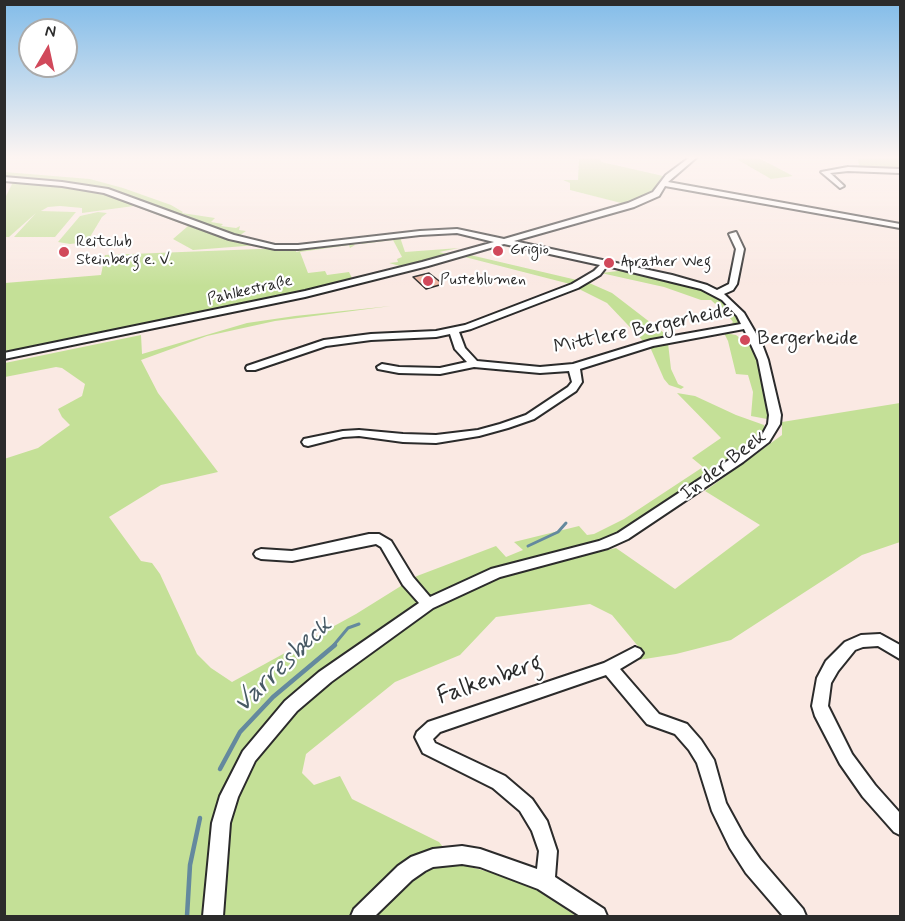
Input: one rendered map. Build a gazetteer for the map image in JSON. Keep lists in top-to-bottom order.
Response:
{
  "streets": {
    "street": [
      "Pahlkestraße",
      "Mittlere Bergerheide",
      "In der Beek",
      "Falkenberg"
    ]
  },
  "crossings": [
    ["Pahlkestraße", "In der Beek"],
    ["Mittlere Bergerheide", "In der Beek"]
  ],
  "water": ["Varresbeck"],
  "places": [
    "Grigio",
    "Reitclub Steinberg e. V.",
    "Aprather Weg",
    "Pusteblumen",
    "Bergerheide"
  ],
  "north": "top"
}
